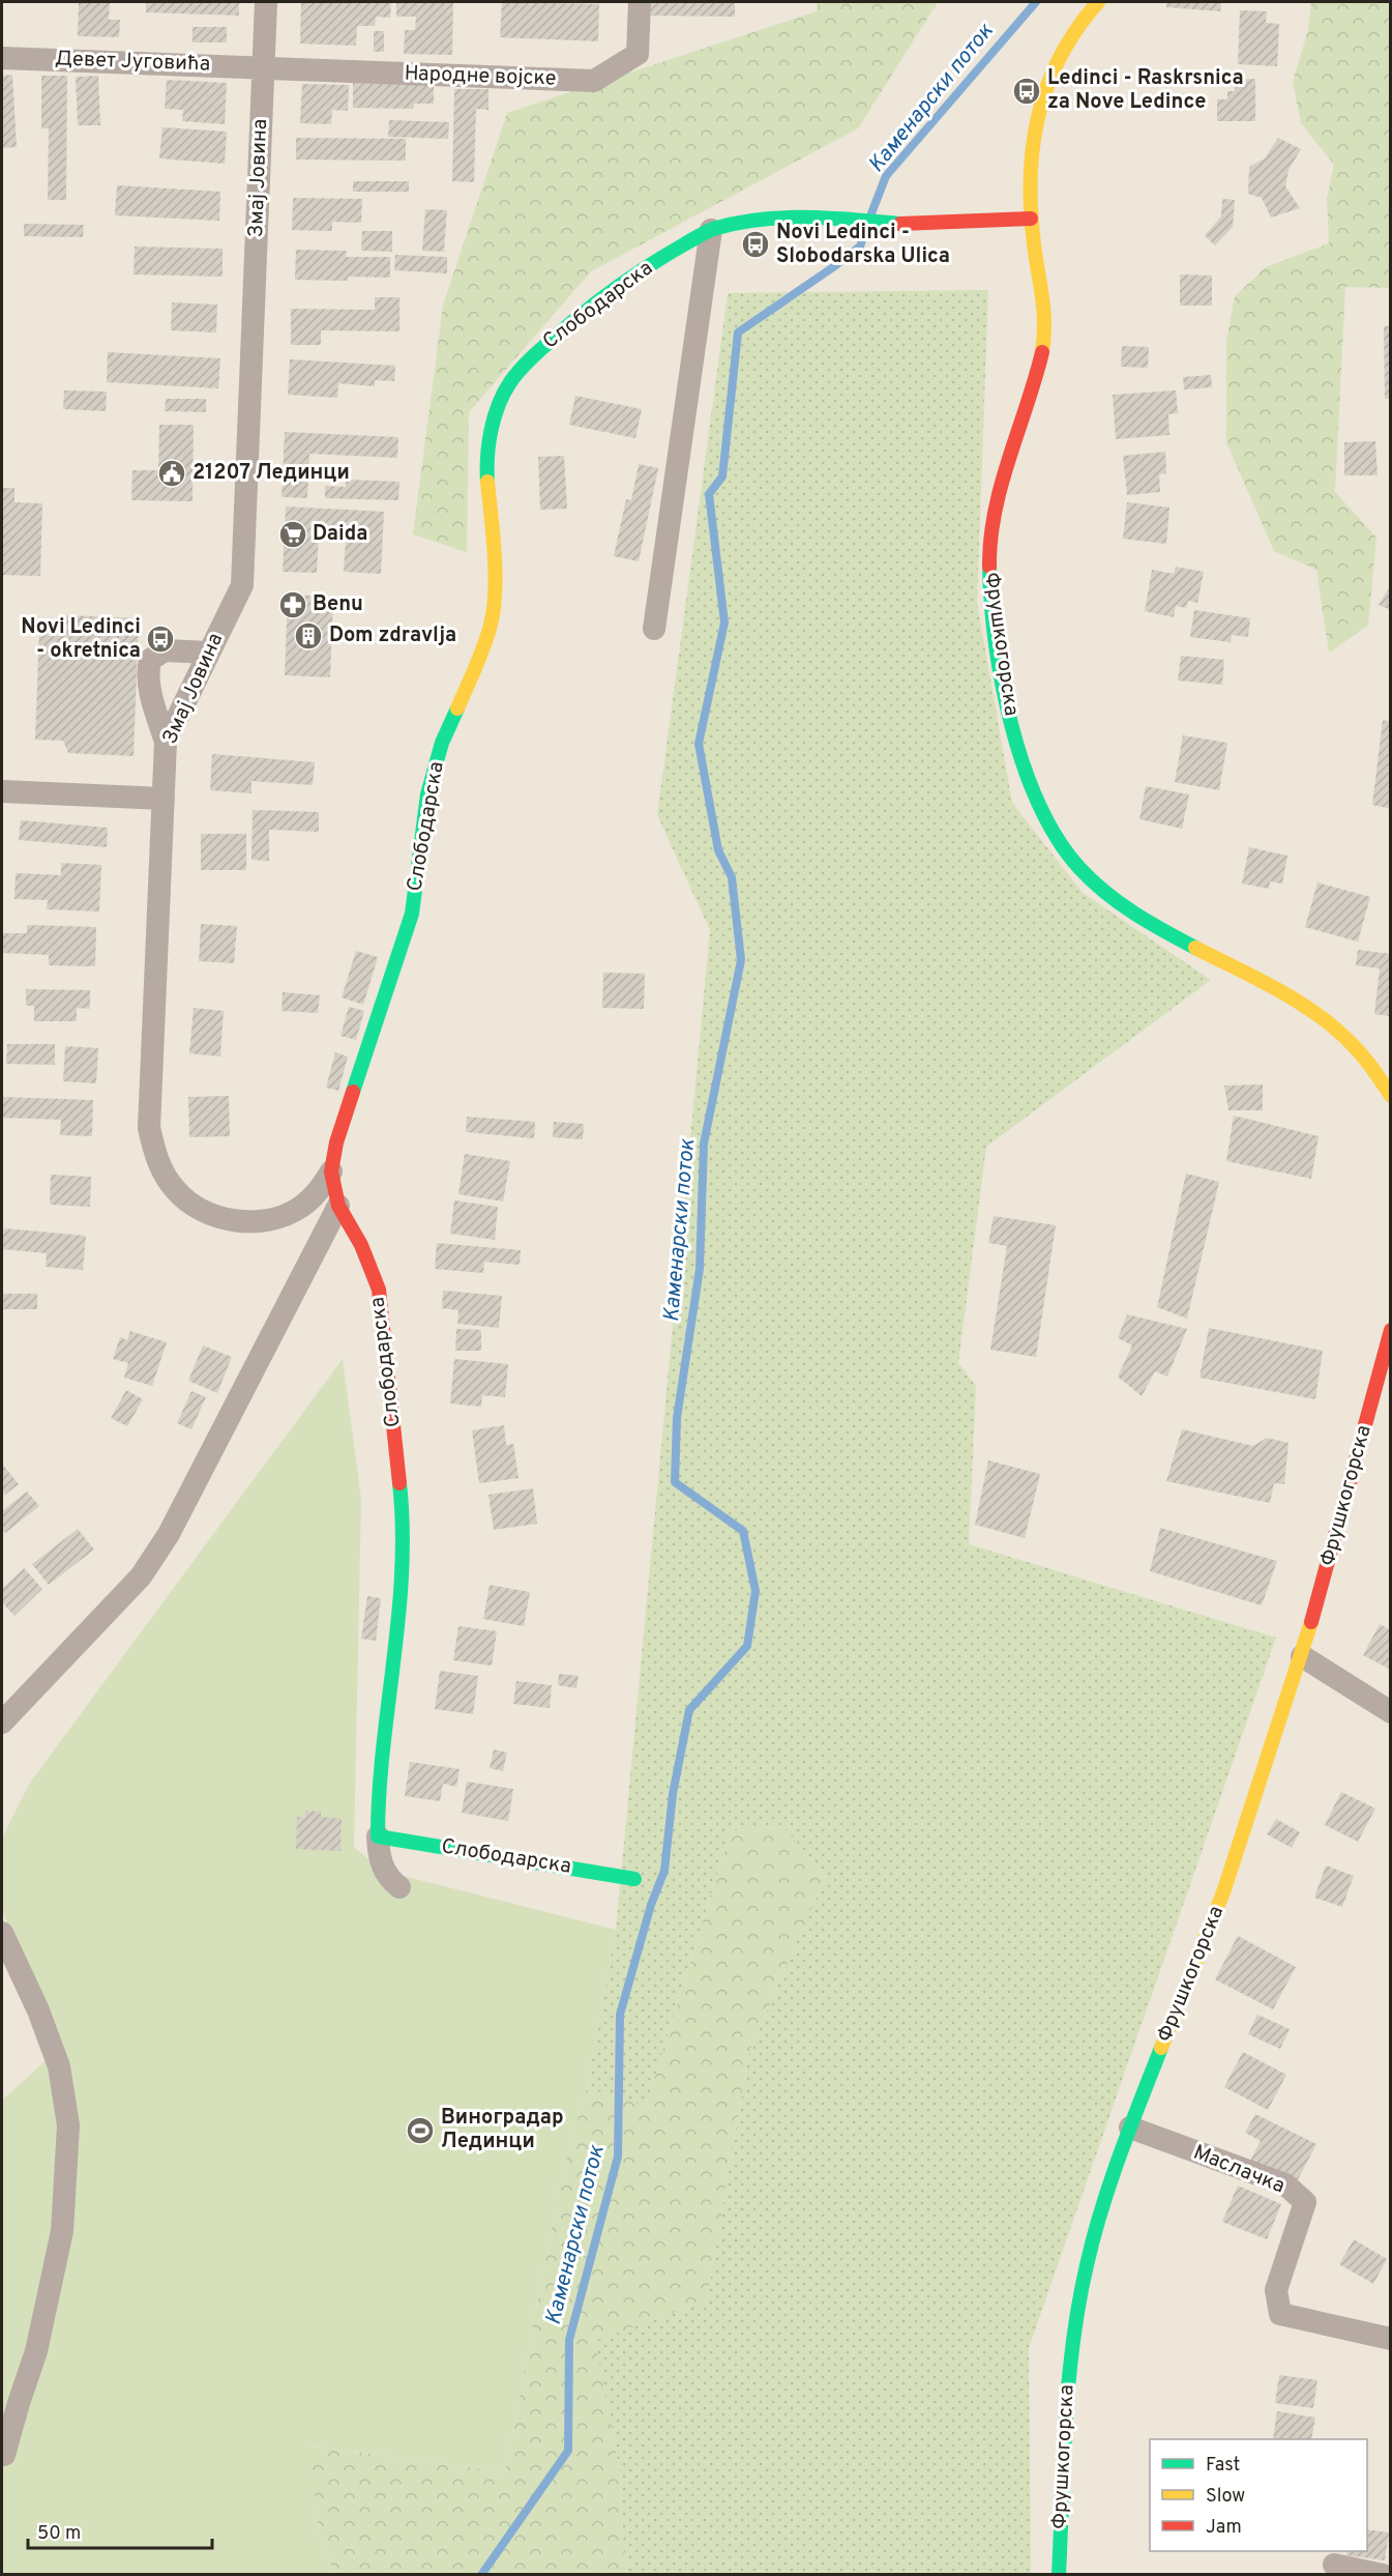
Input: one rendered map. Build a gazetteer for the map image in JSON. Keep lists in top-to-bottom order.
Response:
{
  "streets": {
    "street": [
      "Девет Југовића",
      "Народне војске",
      "Змај Јовина",
      "Слободарска",
      "Фрушкогорска",
      "Маслачка"
    ]
  },
  "crossings": [
    ["Девет Југовића", "Народне војске"],
    ["Девет Југовића", "Змај Јовина"],
    ["Народне војске", "Змај Јовина"],
    ["Змај Јовина", "Слободарска"],
    ["Слободарска", "Фрушкогорска"],
    ["Фрушкогорска", "Маслачка"]
  ],
  "water": ["Каменарски поток"],
  "places": {
    "bus stop": ["Ledinci - Raskrsnica za Nove Ledince", "Novi Ledinci - Slobodarska Ulica", "Novi Ledinci - okretnica"],
    "public building": ["21207 Лединци"],
    "supermarket": ["Daida"],
    "pharmacy": ["Benu"],
    "building": ["Dom zdravlja"],
    "sports": ["Виноградар Лединци"]
  },
  "legend": ["Fast", "Slow", "Jam"],
  "scale_bar": "50 m"
}
